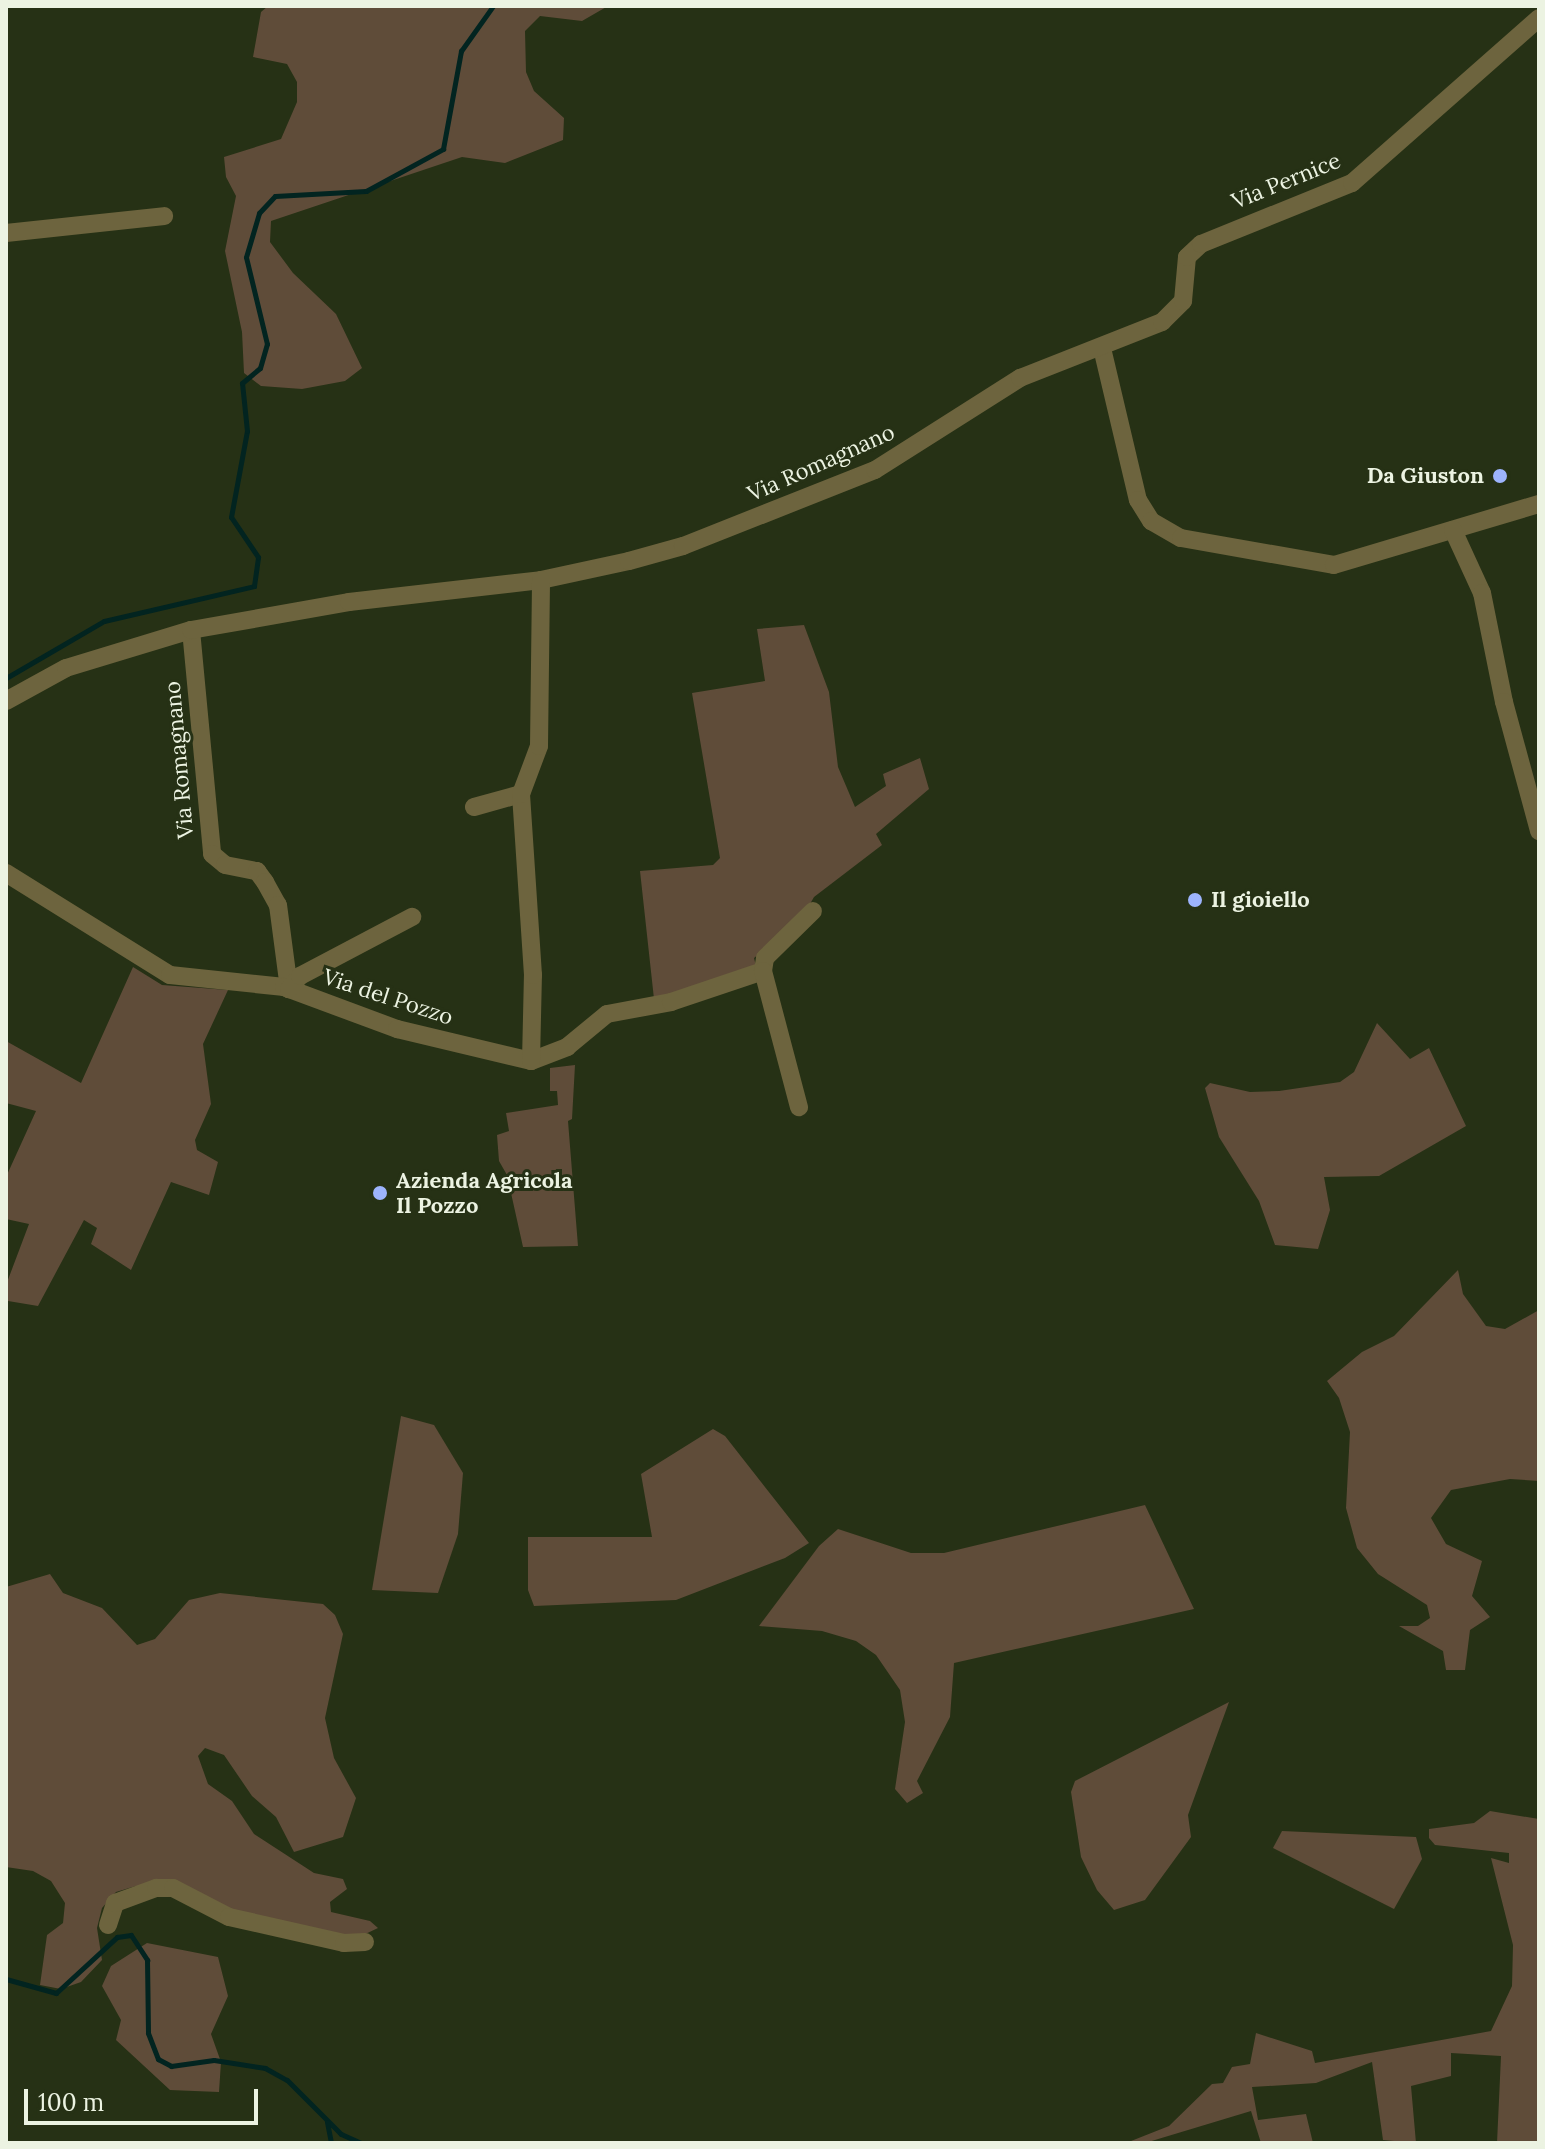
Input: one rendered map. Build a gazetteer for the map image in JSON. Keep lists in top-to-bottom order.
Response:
{
  "streets": {
    "street": ["Via Pernice", "Via Romagnano", "Via del Pozzo"]
  },
  "crossings": [
    ["Via Pernice", "Via Romagnano"],
    ["Via Romagnano", "Via del Pozzo"]
  ],
  "places": ["Da Giuston", "Il gioiello", "Azienda Agricola Il Pozzo"],
  "scale_bar": "100 m"
}
